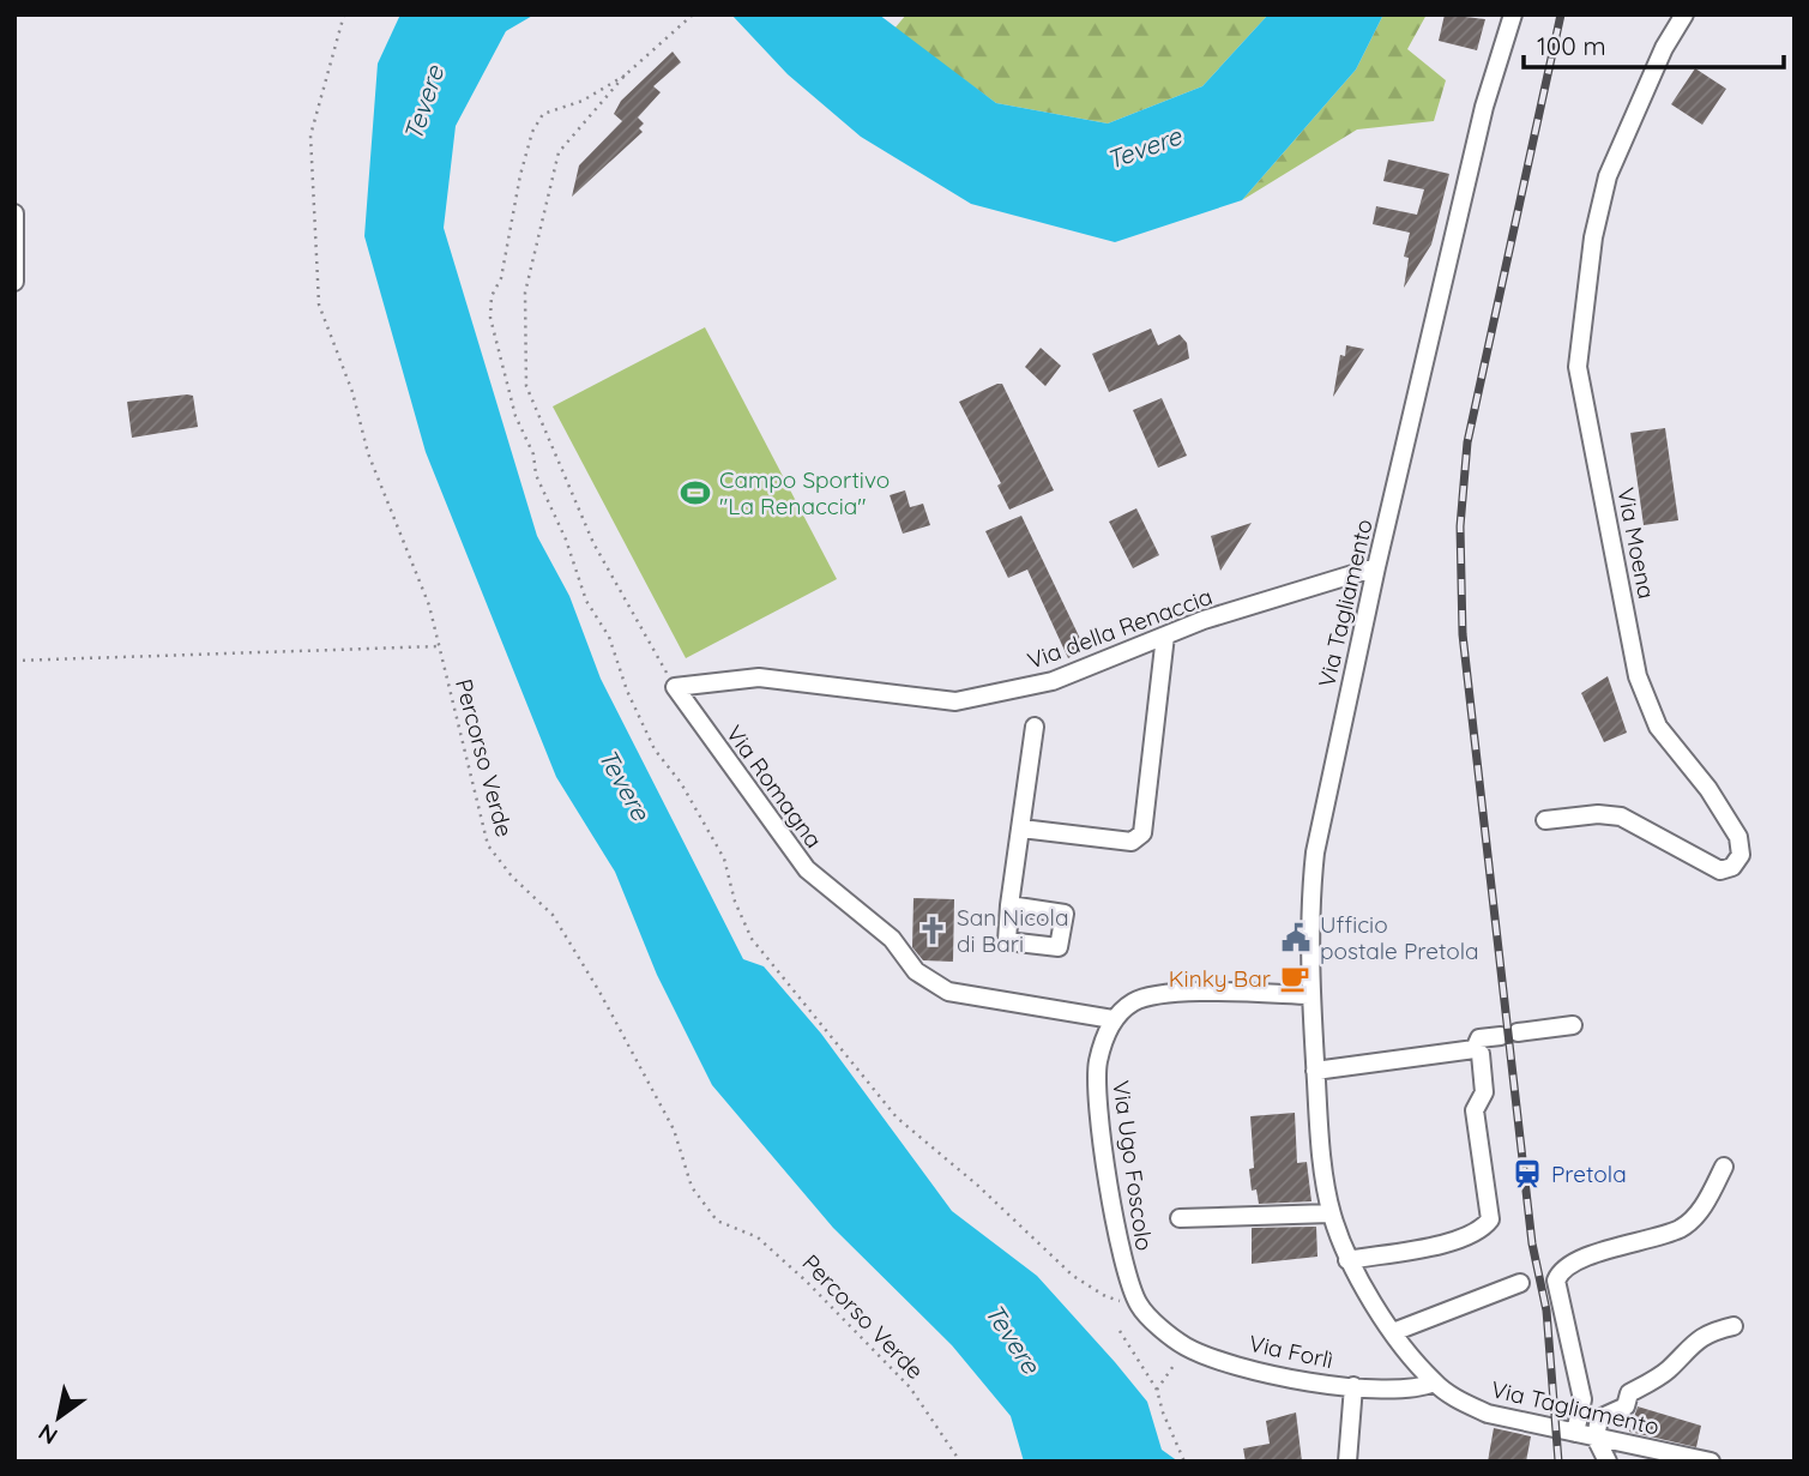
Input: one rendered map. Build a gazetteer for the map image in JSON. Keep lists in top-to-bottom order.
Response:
{
  "streets": {
    "street": [
      "Via Moena",
      "Via Tagliamento",
      "Via della Renaccia",
      "Via Romagna",
      "Via Ugo Foscolo",
      "Via Forlì"
    ],
    "path": ["Percorso Verde"]
  },
  "crossings": [
    ["Via Tagliamento", "Via della Renaccia"],
    ["Via Tagliamento", "Via Forlì"],
    ["Via della Renaccia", "Via Romagna"],
    ["Via Romagna", "Via Ugo Foscolo"],
    ["Via Ugo Foscolo", "Via Forlì"]
  ],
  "water": ["Tevere"],
  "places": {
    "sports": ["Campo Sportivo \"La Renaccia\""],
    "church": ["San Nicola di Bari"],
    "public building": ["Ufficio postale Pretola"],
    "cafe": ["Kinky Bar"],
    "station": ["Pretola"]
  },
  "scale_bar": "100 m",
  "north": "bottom left"
}
